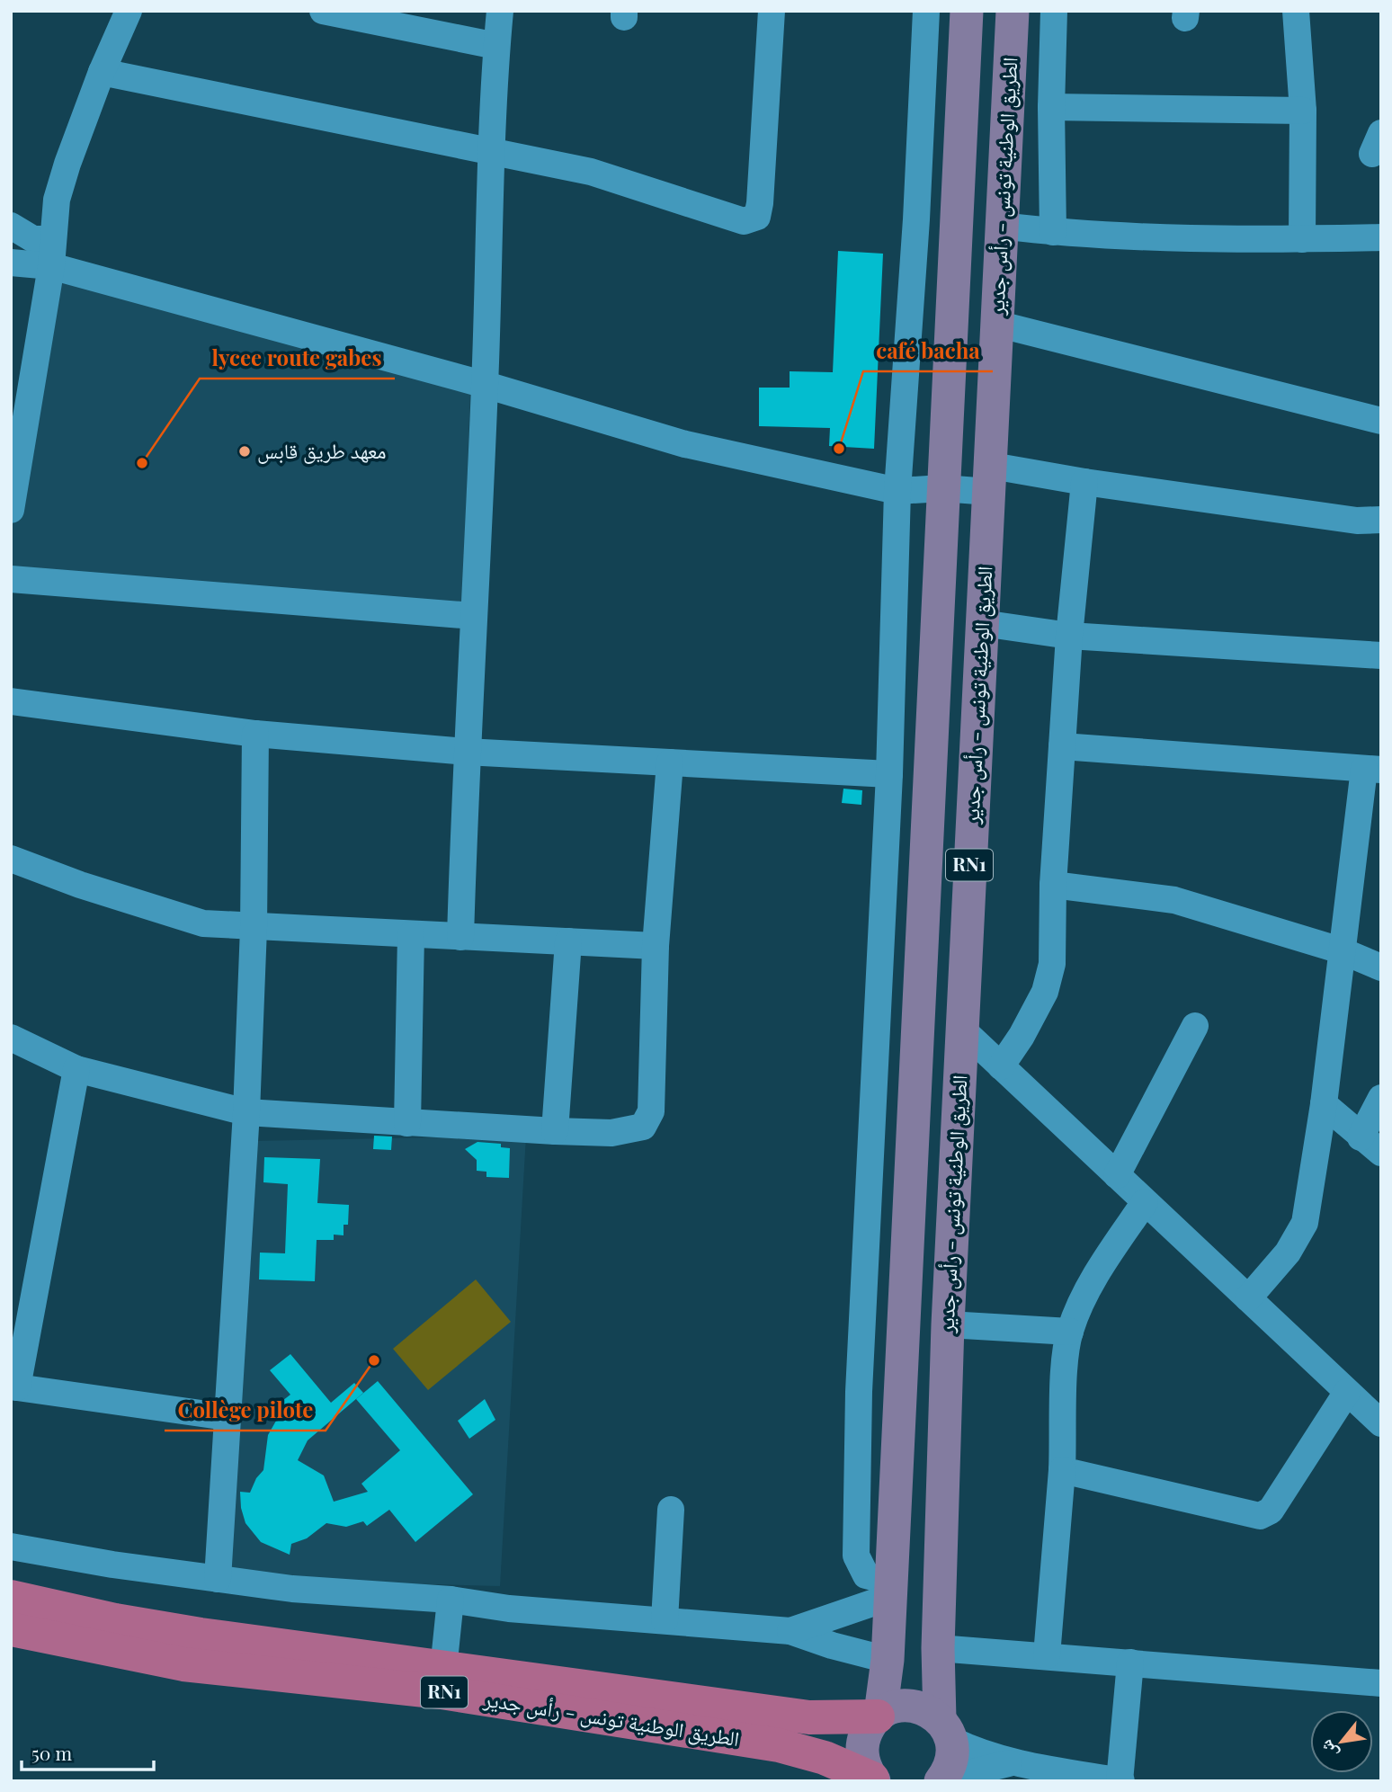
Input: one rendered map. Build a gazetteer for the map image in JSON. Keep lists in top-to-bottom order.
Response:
{
  "streets": {
    "highway": ["الطريق الوطنية تونس - رأس جدير", "RN1"]
  },
  "crossings": [
    ["الطريق الوطنية تونس - رأس جدير", "RN1"]
  ],
  "places": [
    "café bacha",
    "معهد طريق قابس",
    "lycee route gabes",
    "Collège pilote"
  ],
  "scale_bar": "50 m",
  "north": "bottom left"
}
